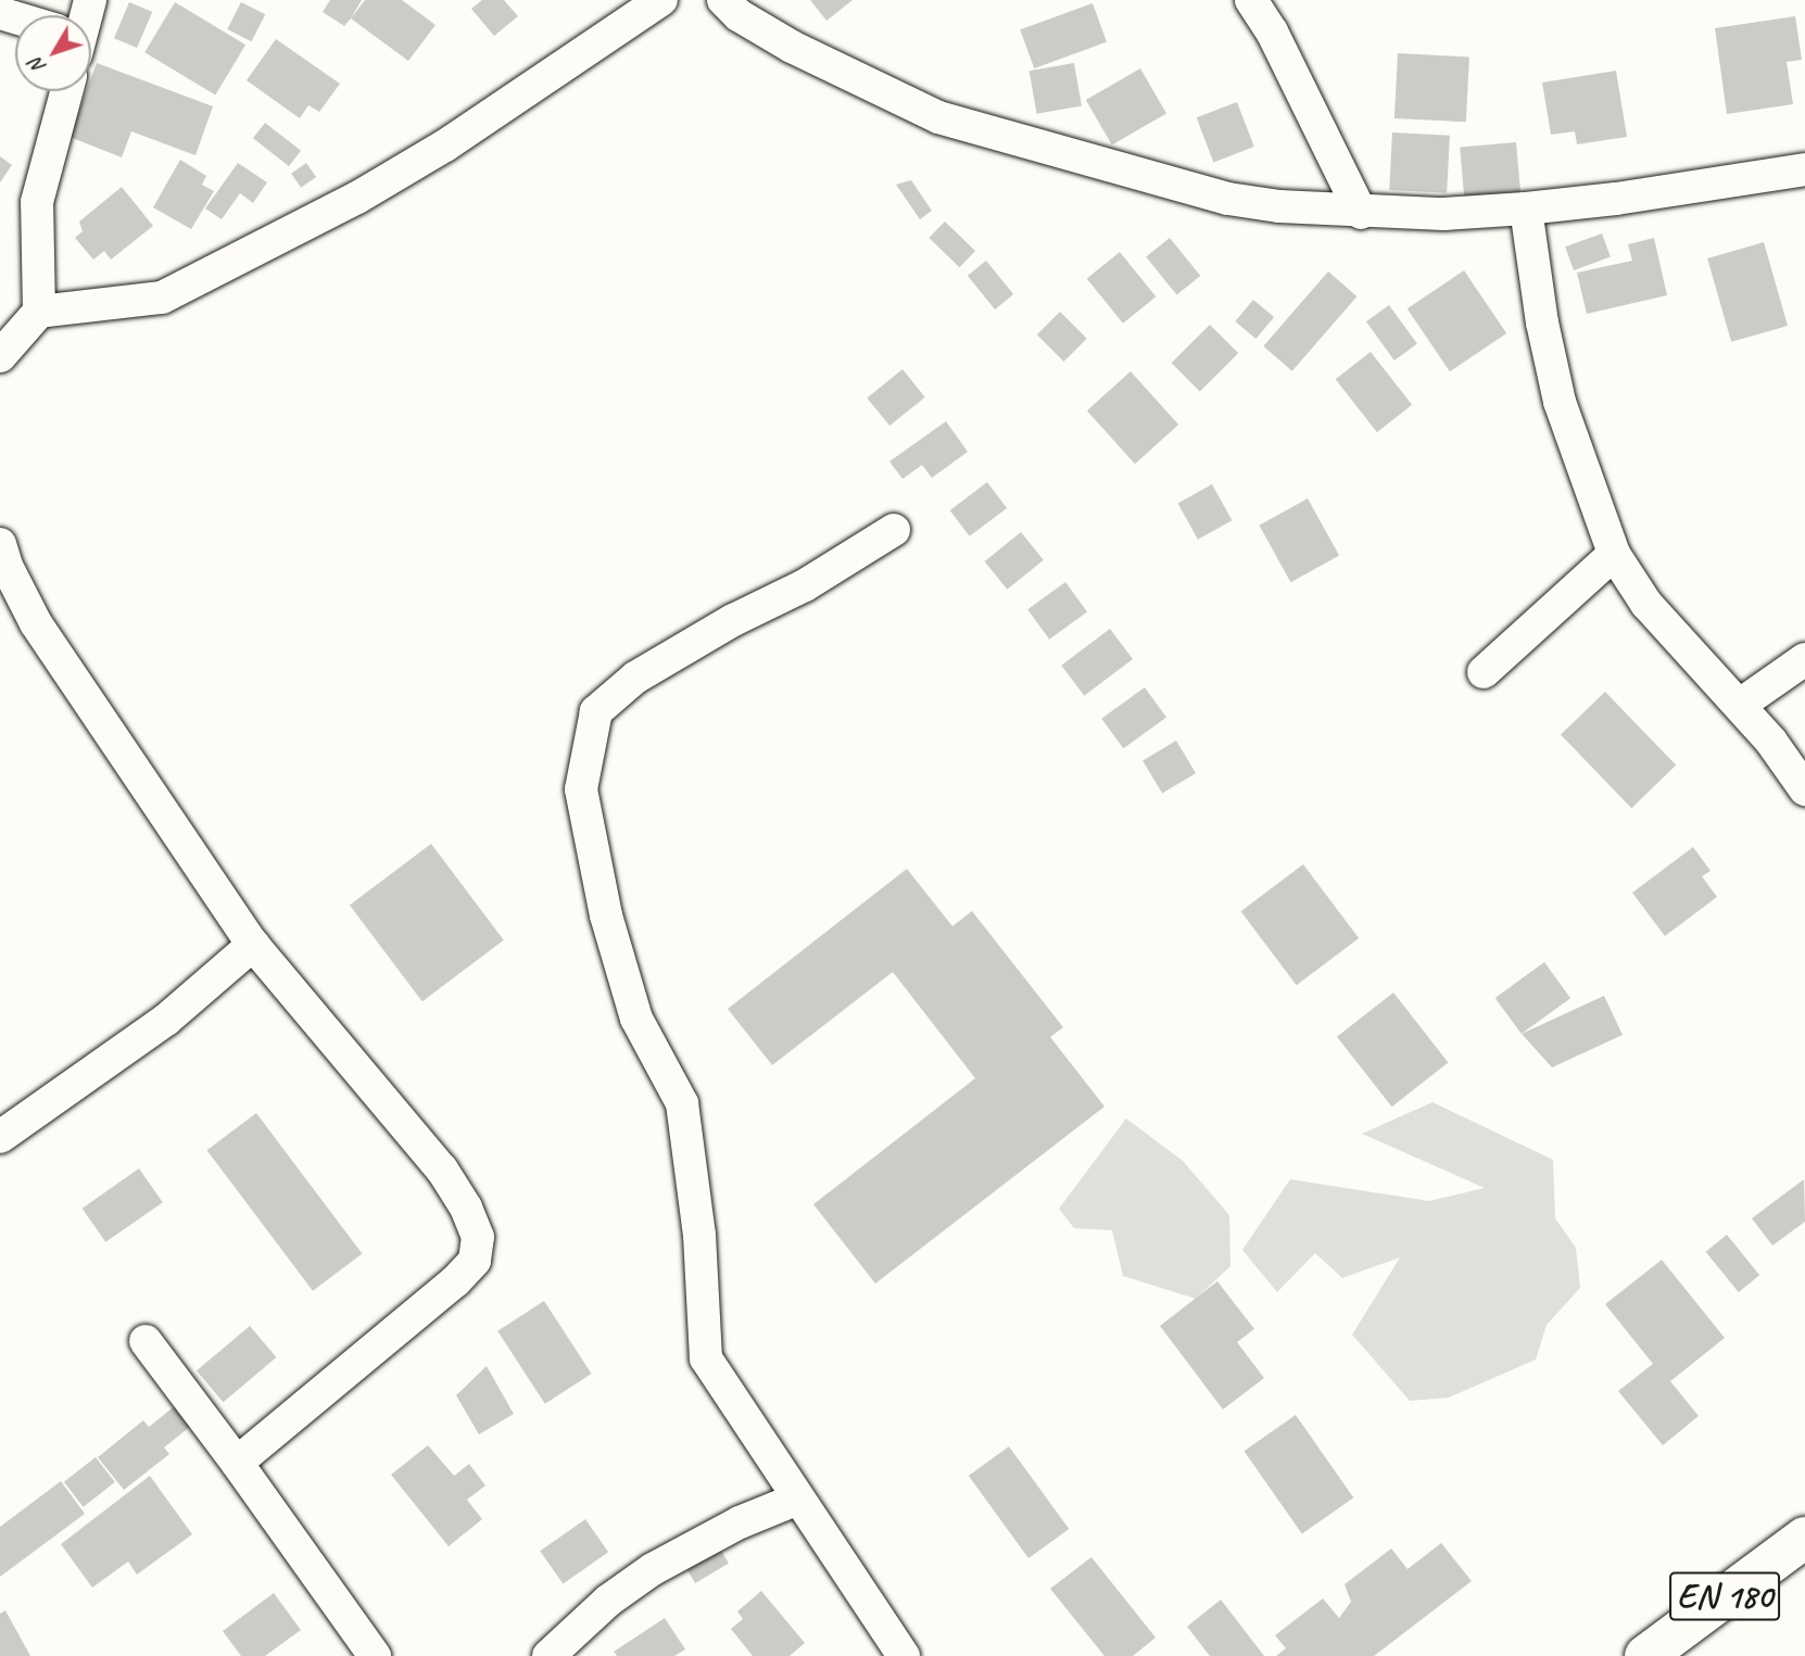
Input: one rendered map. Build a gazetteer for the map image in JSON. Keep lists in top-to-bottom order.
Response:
{
  "streets": {
    "main road": ["EN 180"]
  },
  "north": "bottom left"
}
